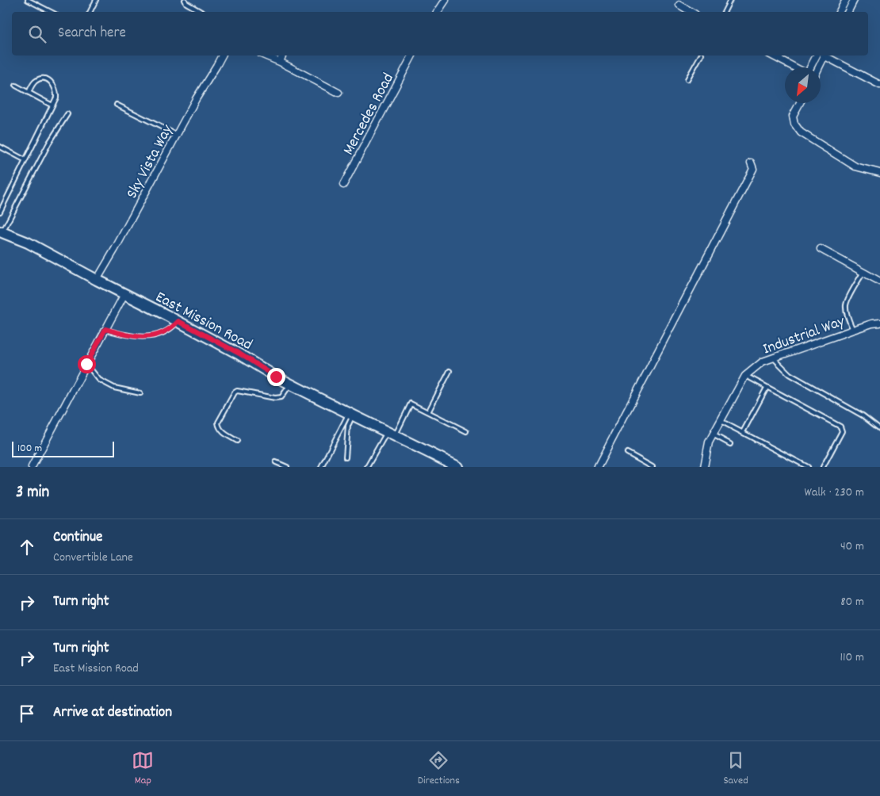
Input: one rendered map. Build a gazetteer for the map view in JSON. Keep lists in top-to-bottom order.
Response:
{
  "streets": {
    "main road": ["East Mission Road"],
    "street": ["Mercedes Road", "Sky Vista Way", "Industrial Way"]
  },
  "crossings": [
    ["Sky Vista Way", "East Mission Road"]
  ],
  "scale_bar": "100 m",
  "north": "bottom left",
  "page": {
    "search": "Search here",
    "scale": "100 m",
    "heading": ["3 min", "Walk · 230 m"],
    "list": [
      ["Continue", "Convertible Lane", "40 m"],
      ["Turn right", "80 m"],
      ["Turn right", "East Mission Road", "110 m"],
      "Arrive at destination"
    ],
    "nav": ["Map", "Directions", "Saved"]
  }
}
